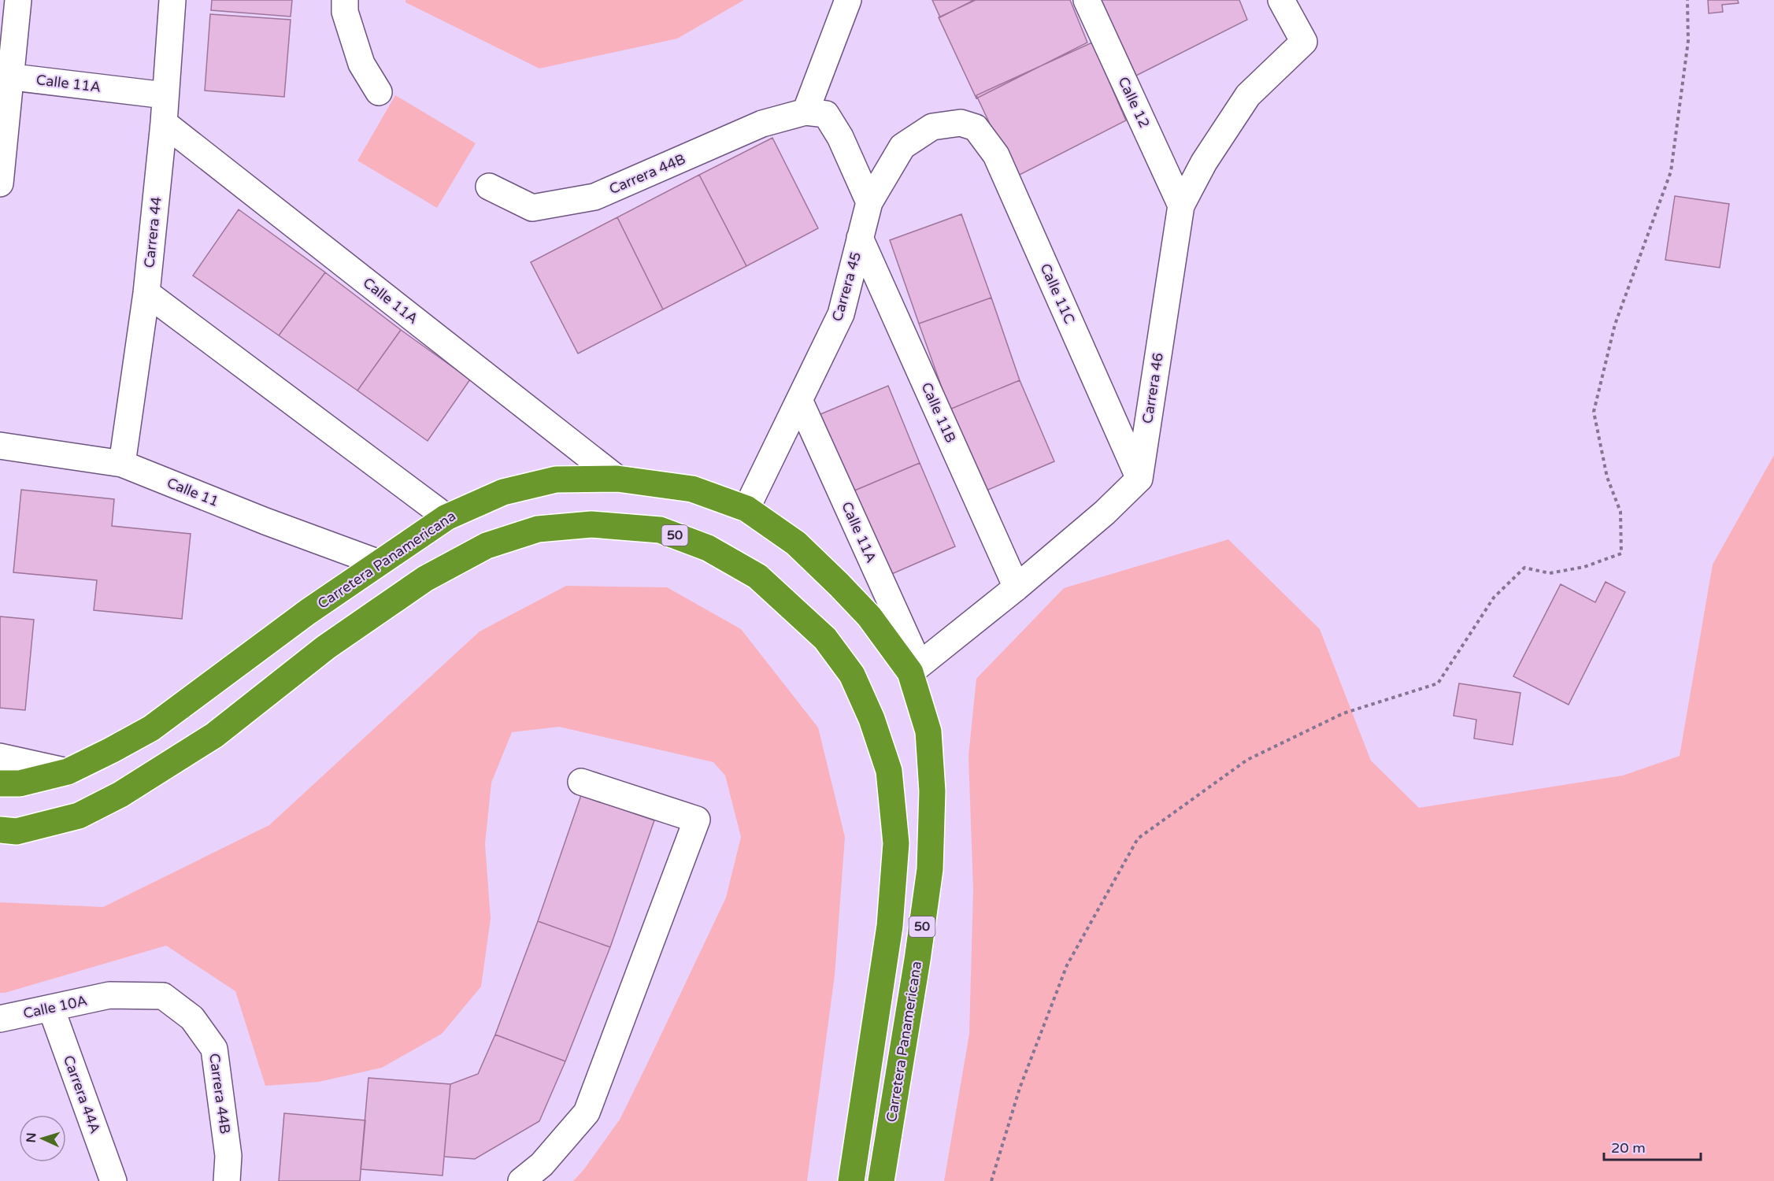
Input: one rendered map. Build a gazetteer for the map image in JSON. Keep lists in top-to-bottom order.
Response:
{
  "streets": {
    "highway": ["50", "Carretera Panamericana"],
    "street": [
      "Calle 11A",
      "Calle 12",
      "Carrera 44B",
      "Carrera 44",
      "Carrera 45",
      "Calle 11C",
      "Carrera 46",
      "Calle 11B",
      "Calle 11",
      "Calle 10A",
      "Carrera 44A"
    ]
  },
  "crossings": [
    ["Calle 11A", "Carrera 44"],
    ["Calle 11A", "Carrera 45"],
    ["Calle 11A", "Carretera Panamericana"],
    ["Calle 12", "Carrera 46"],
    ["Carrera 44B", "Calle 10A"],
    ["Carrera 44", "Calle 11"],
    ["Carrera 45", "Calle 11C"],
    ["Carrera 45", "Calle 11B"],
    ["Carrera 45", "Carretera Panamericana"],
    ["Calle 11C", "Carrera 46"],
    ["Calle 11", "Carretera Panamericana"],
    ["Calle 10A", "Carrera 44A"]
  ],
  "scale_bar": "20 m",
  "north": "left"
}
